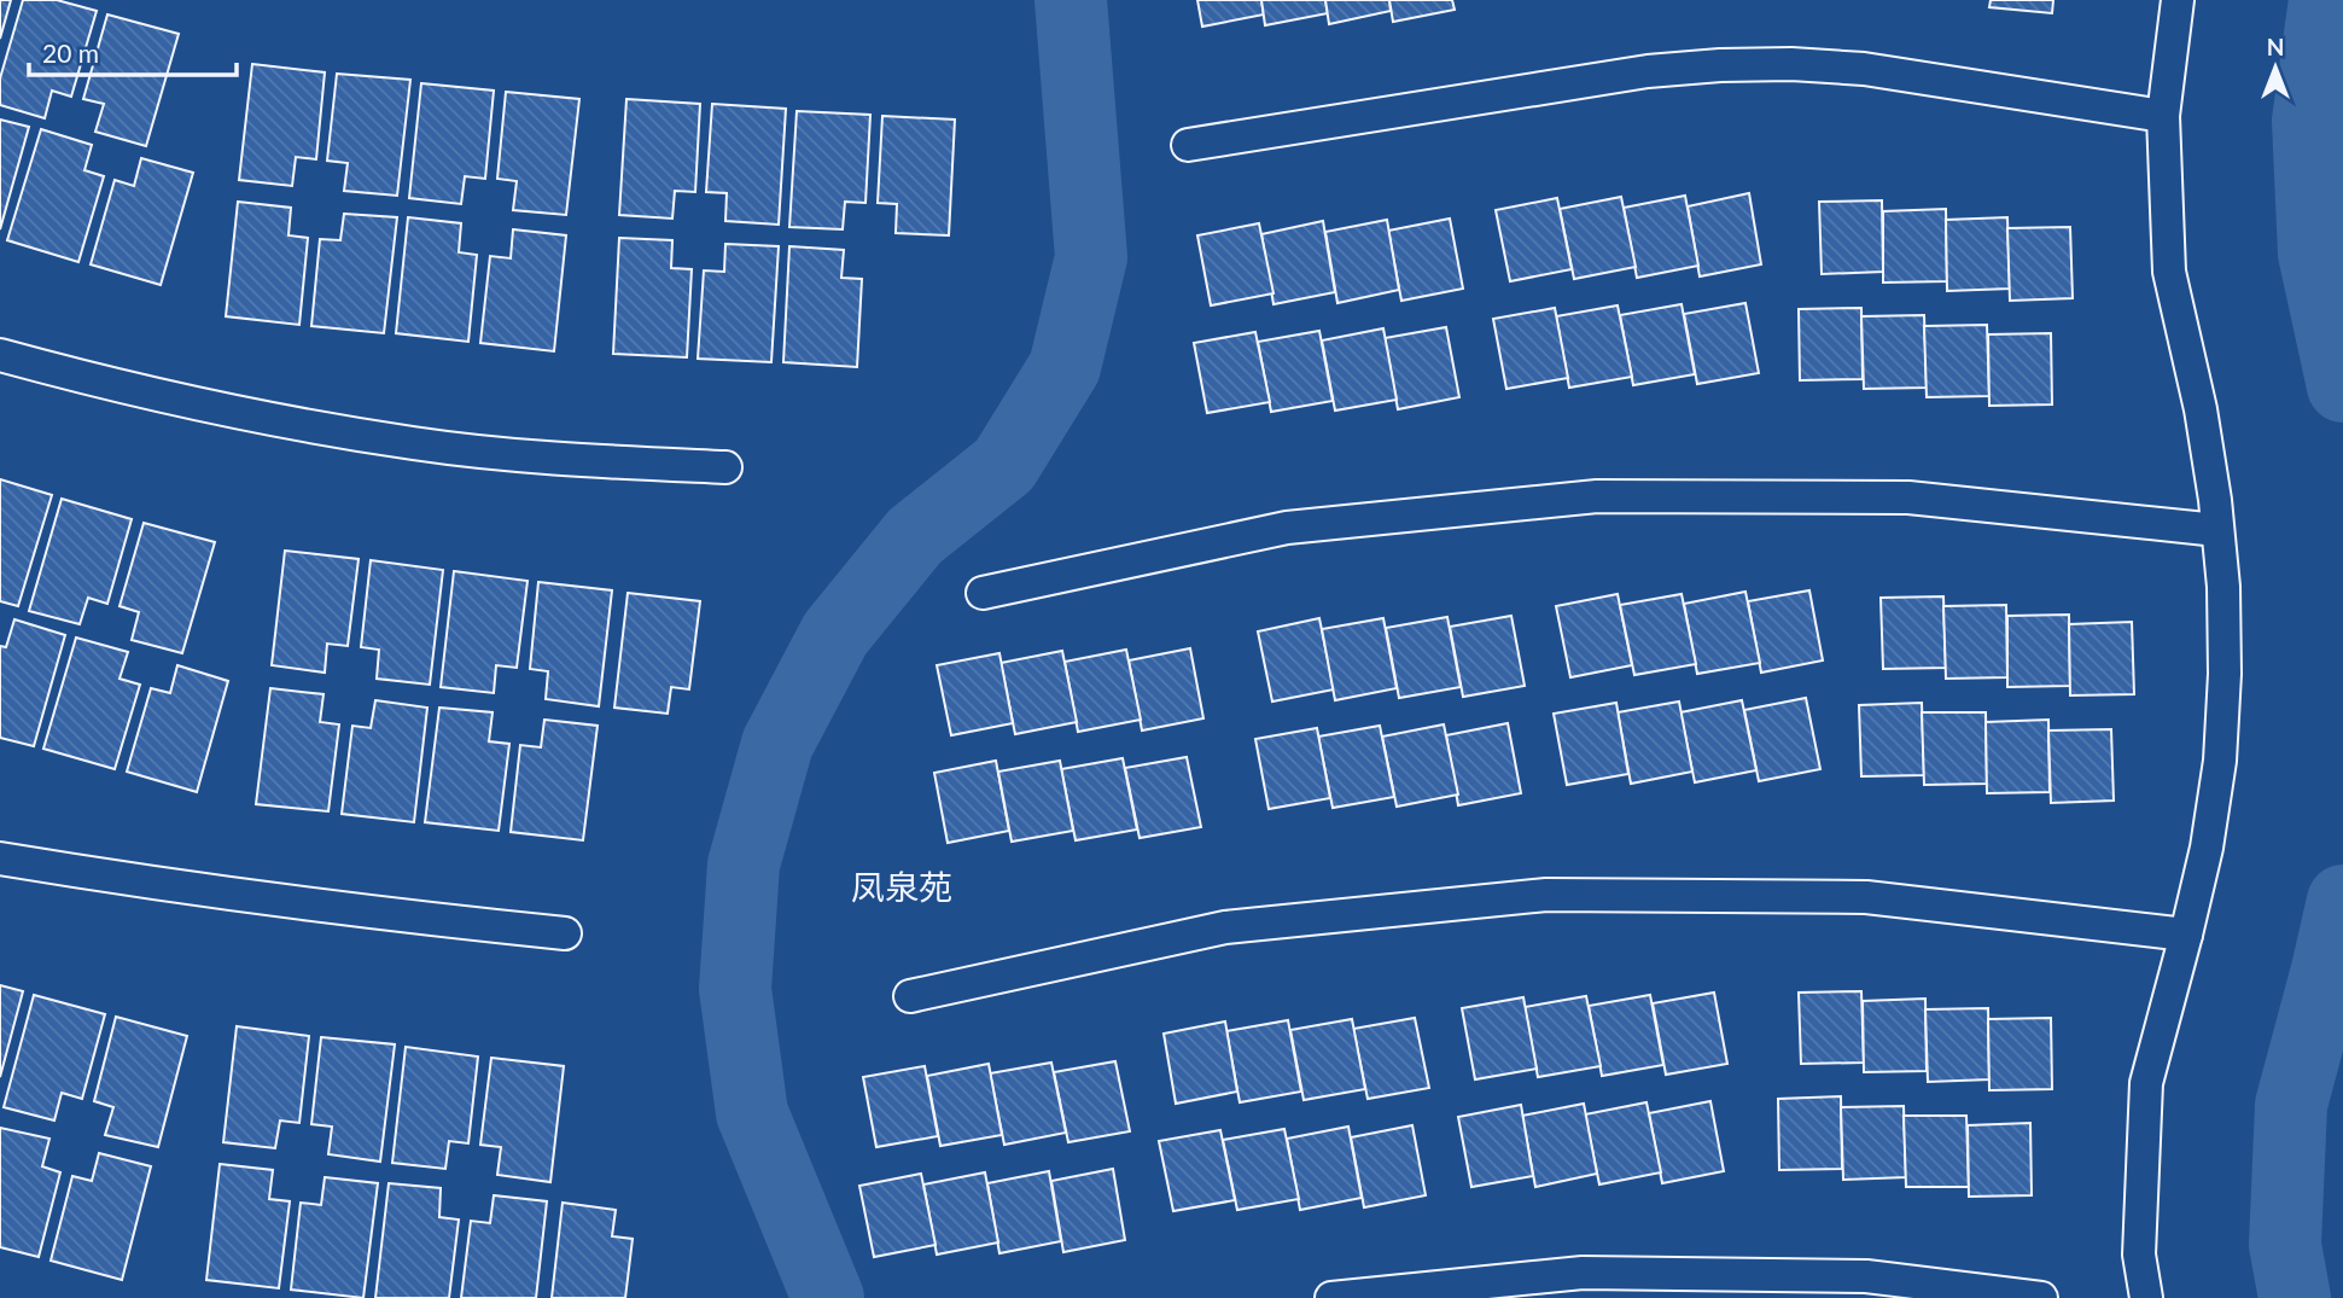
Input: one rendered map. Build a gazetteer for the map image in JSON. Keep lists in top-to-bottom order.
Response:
{
  "districts": ["凤泉苑"],
  "scale_bar": "20 m",
  "north": "top"
}
